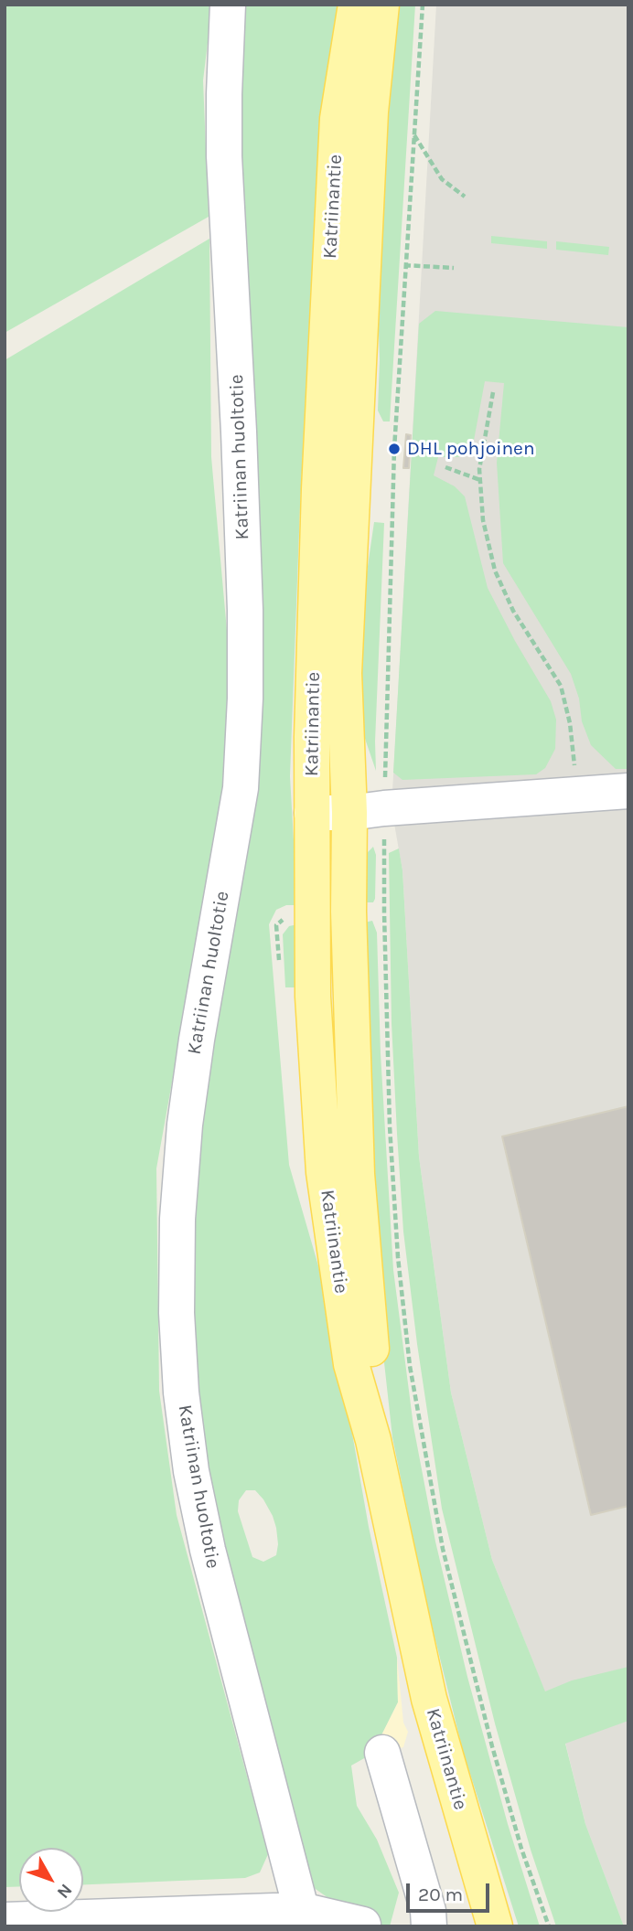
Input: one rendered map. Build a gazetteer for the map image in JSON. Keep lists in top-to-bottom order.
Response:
{
  "streets": {
    "main road": ["Katriinantie"],
    "lane": ["Katriinan huoltotie"]
  },
  "places": ["DHL pohjoinen"],
  "scale_bar": "20 m",
  "north": "bottom right"
}
